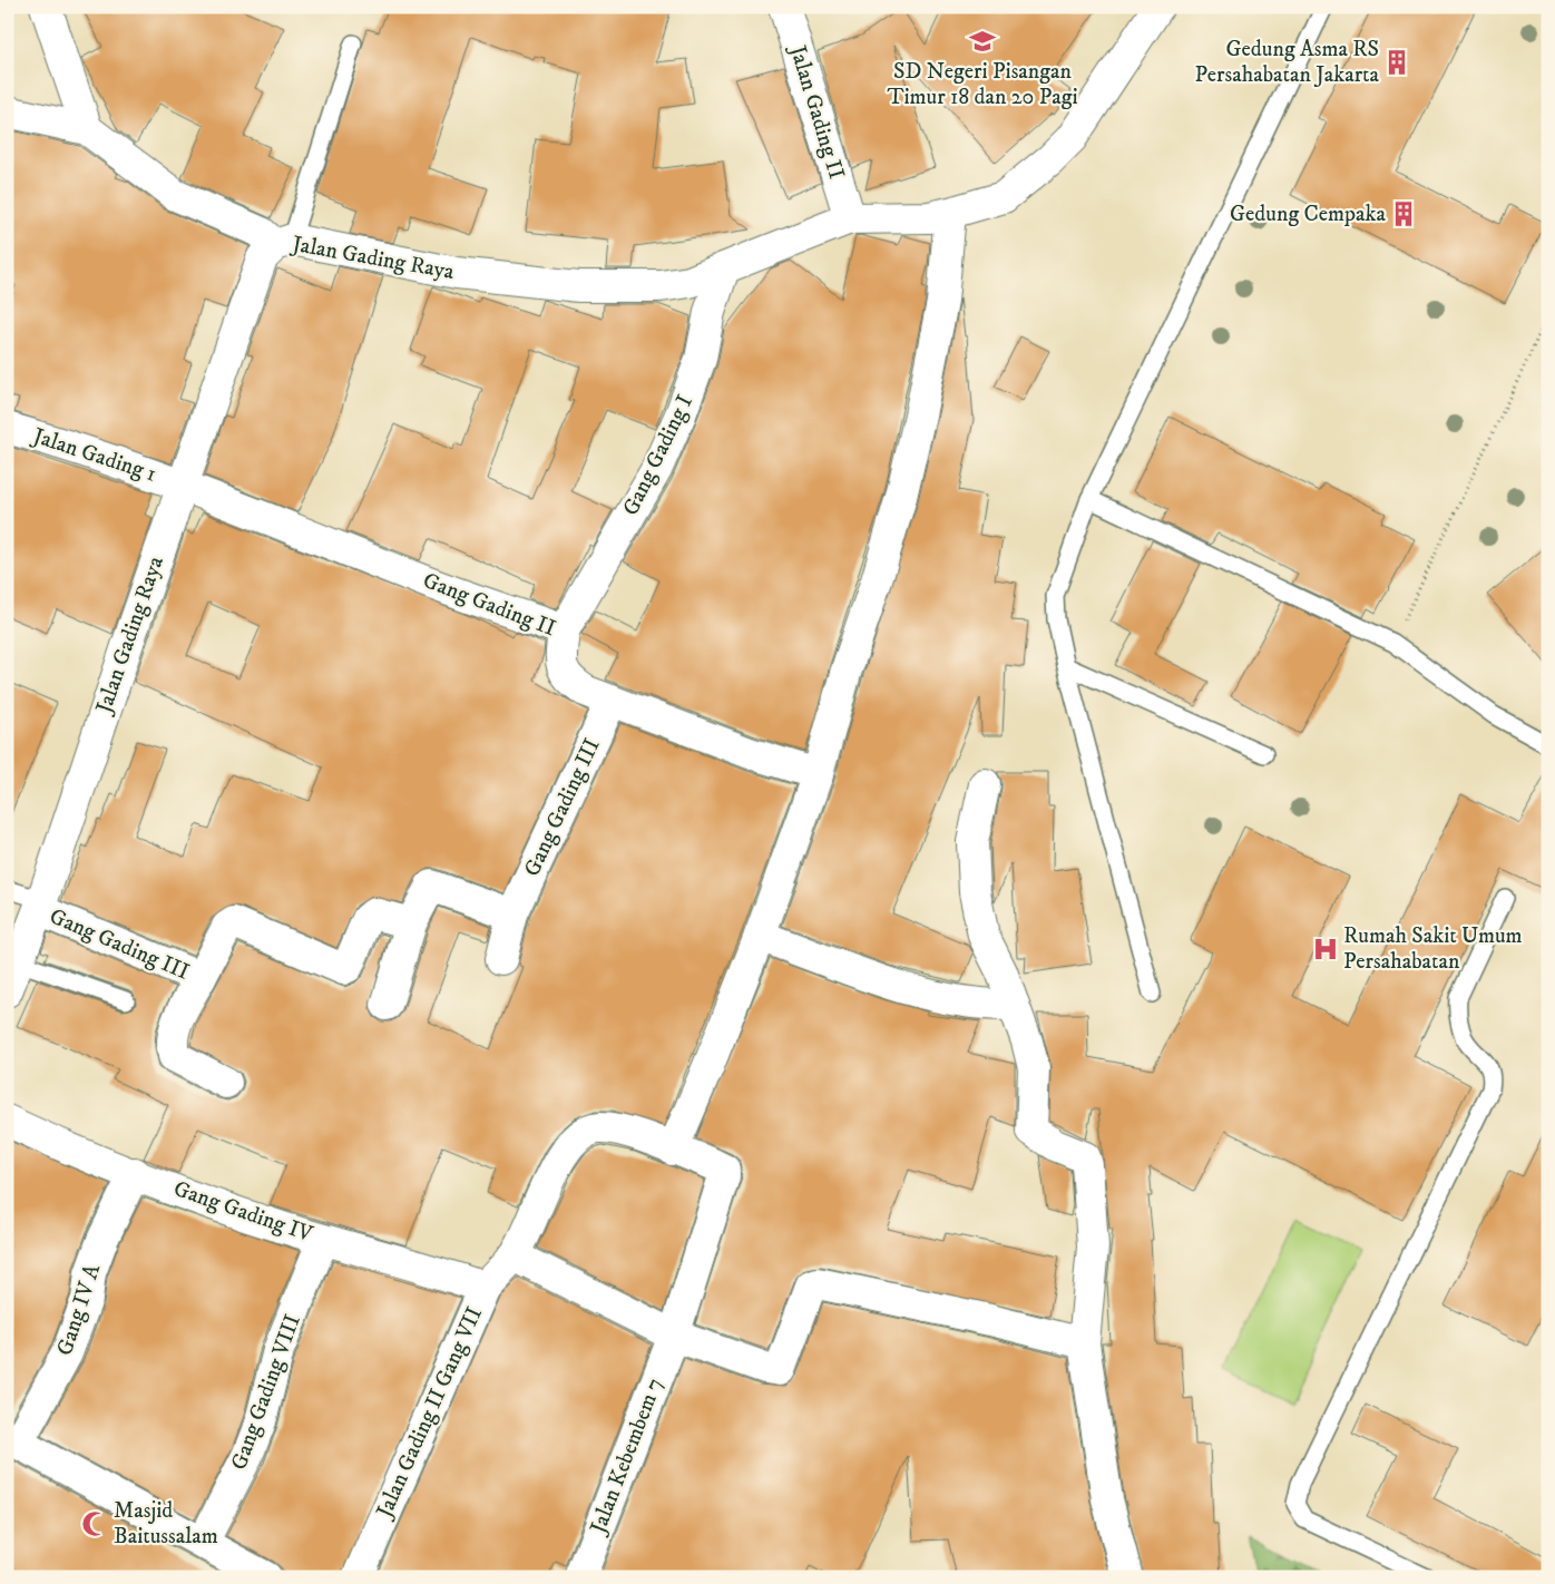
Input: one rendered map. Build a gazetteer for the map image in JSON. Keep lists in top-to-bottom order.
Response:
{
  "streets": {
    "street": [
      "Jalan Gading II",
      "Jalan Gading Raya",
      "Jalan Gading 1",
      "Gang Gading I",
      "Gang Gading II",
      "Gang Gading III",
      "Gang Gading IV",
      "Gang IV A",
      "Gang Gading VIII",
      "Jalan Gading II Gang VII",
      "Jalan Kebembem 7"
    ]
  },
  "crossings": [
    ["Jalan Gading II", "Jalan Gading Raya"],
    ["Jalan Gading Raya", "Jalan Gading 1"],
    ["Jalan Gading Raya", "Gang Gading I"],
    ["Jalan Gading Raya", "Gang Gading II"],
    ["Jalan Gading Raya", "Gang Gading III"],
    ["Jalan Gading 1", "Gang Gading II"],
    ["Gang Gading I", "Gang Gading II"],
    ["Gang Gading II", "Gang Gading III"],
    ["Gang Gading IV", "Gang IV A"],
    ["Gang Gading IV", "Gang Gading VIII"],
    ["Gang Gading IV", "Jalan Gading II Gang VII"],
    ["Jalan Gading II Gang VII", "Jalan Kebembem 7"]
  ],
  "places": {
    "school or university": ["SD Negeri Pisangan Timur 18 dan 20 Pagi"],
    "building": ["Gedung Asma RS Persahabatan Jakarta", "Gedung Cempaka"],
    "hospital": ["Rumah Sakit Umum Persahabatan"],
    "mosque": ["Masjid Baitussalam"]
  }
}
